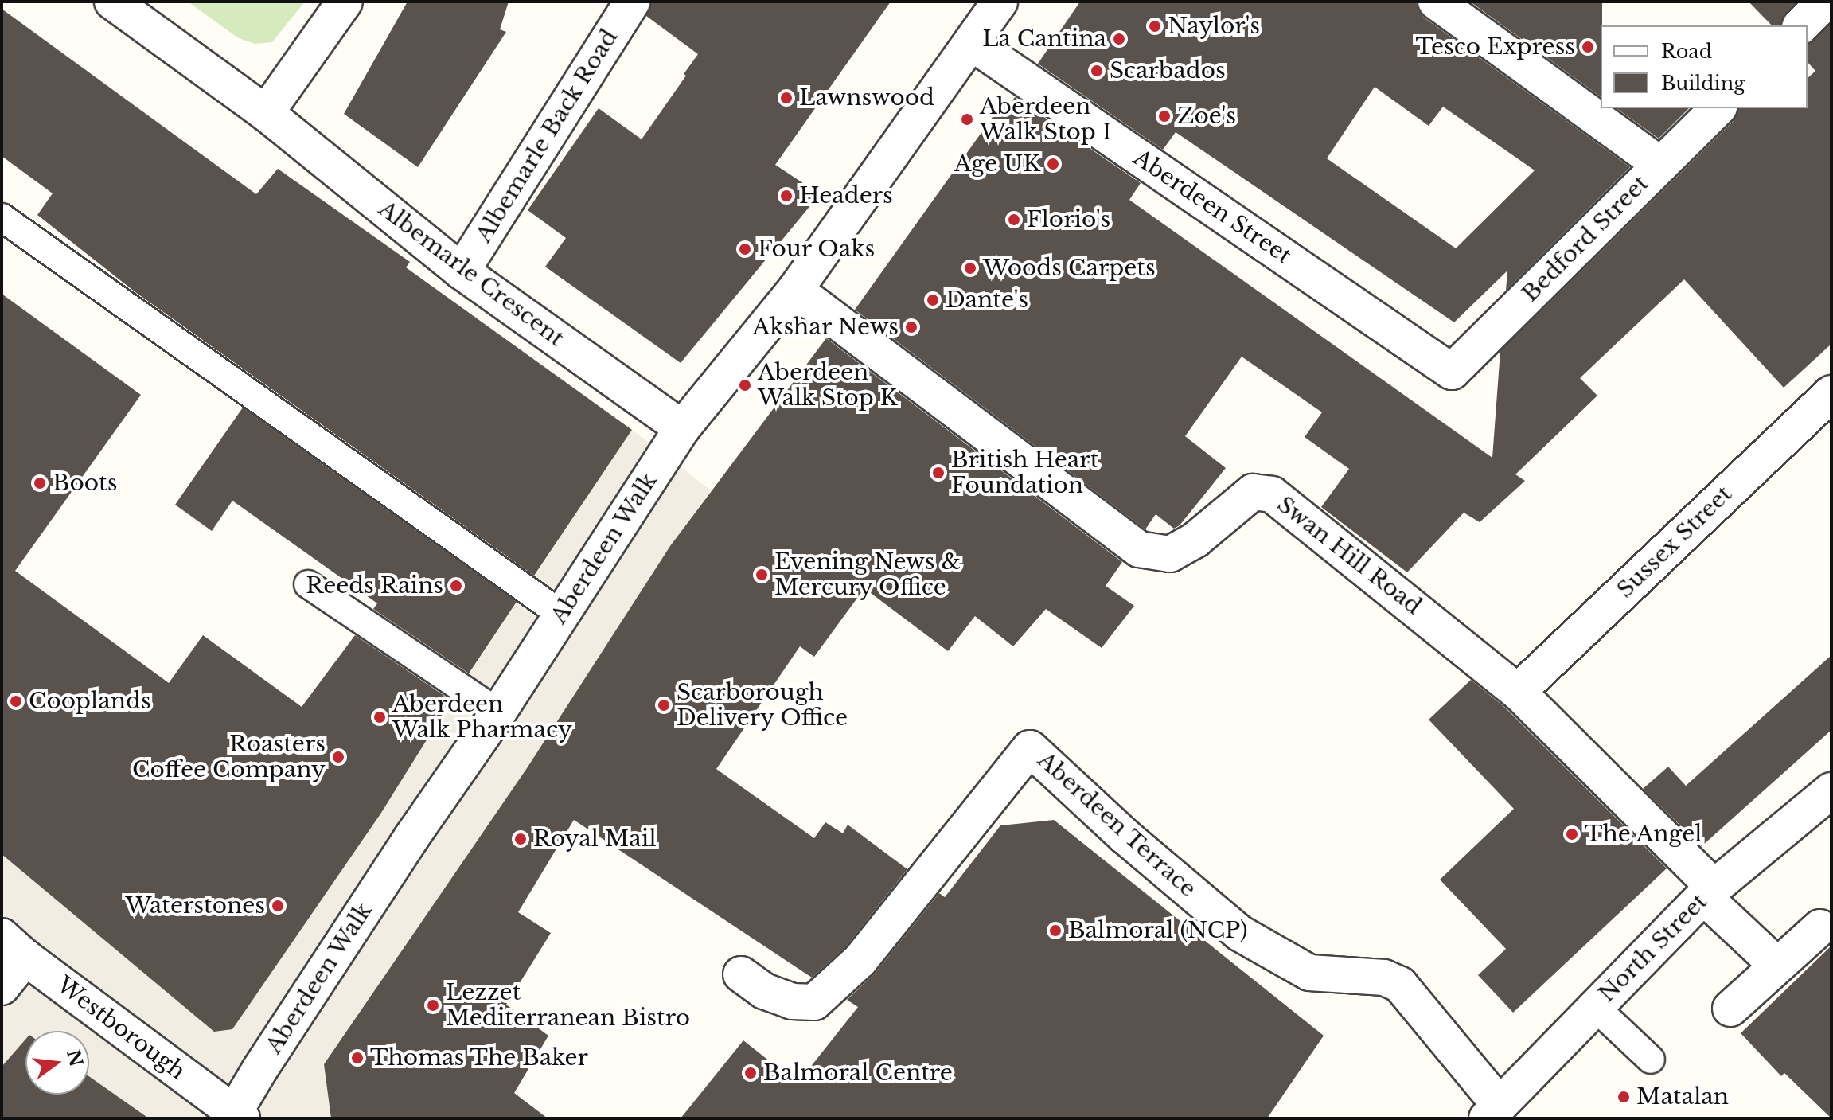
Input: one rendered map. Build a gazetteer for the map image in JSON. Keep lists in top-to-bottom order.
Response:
{
  "streets": {
    "street": [
      "Albemarle Back Road",
      "Aberdeen Street",
      "Bedford Street",
      "Albemarle Crescent",
      "Sussex Street",
      "Aberdeen Walk",
      "Swan Hill Road",
      "Aberdeen Terrace",
      "North Street",
      "Westborough"
    ]
  },
  "crossings": [
    ["Albemarle Back Road", "Albemarle Crescent"],
    ["Aberdeen Street", "Bedford Street"],
    ["Aberdeen Street", "Aberdeen Walk"],
    ["Albemarle Crescent", "Aberdeen Walk"],
    ["Sussex Street", "Swan Hill Road"],
    ["Aberdeen Walk", "Swan Hill Road"],
    ["Aberdeen Walk", "Westborough"],
    ["Swan Hill Road", "North Street"],
    ["Aberdeen Terrace", "North Street"]
  ],
  "places": [
    "Naylor's",
    "La Cantina",
    "Tesco Express",
    "Scarbados",
    "Lawnswood",
    "Zoe's",
    "Aberdeen Walk Stop I",
    "Age UK",
    "Headers",
    "Florio's",
    "Four Oaks",
    "Woods Carpets",
    "Dante's",
    "Akshar News",
    "Aberdeen Walk Stop K",
    "British Heart Foundation",
    "Boots",
    "Evening News & Mercury Office",
    "Reeds Rains",
    "Cooplands",
    "Scarborough Delivery Office",
    "Aberdeen Walk Pharmacy",
    "Roasters Coffee Company",
    "The Angel",
    "Royal Mail",
    "Waterstones",
    "Balmoral (NCP)",
    "Lezzet Mediterranean Bistro",
    "Thomas The Baker",
    "Balmoral Centre",
    "Matalan"
  ],
  "legend": ["Road", "Building"],
  "north": "right"
}
